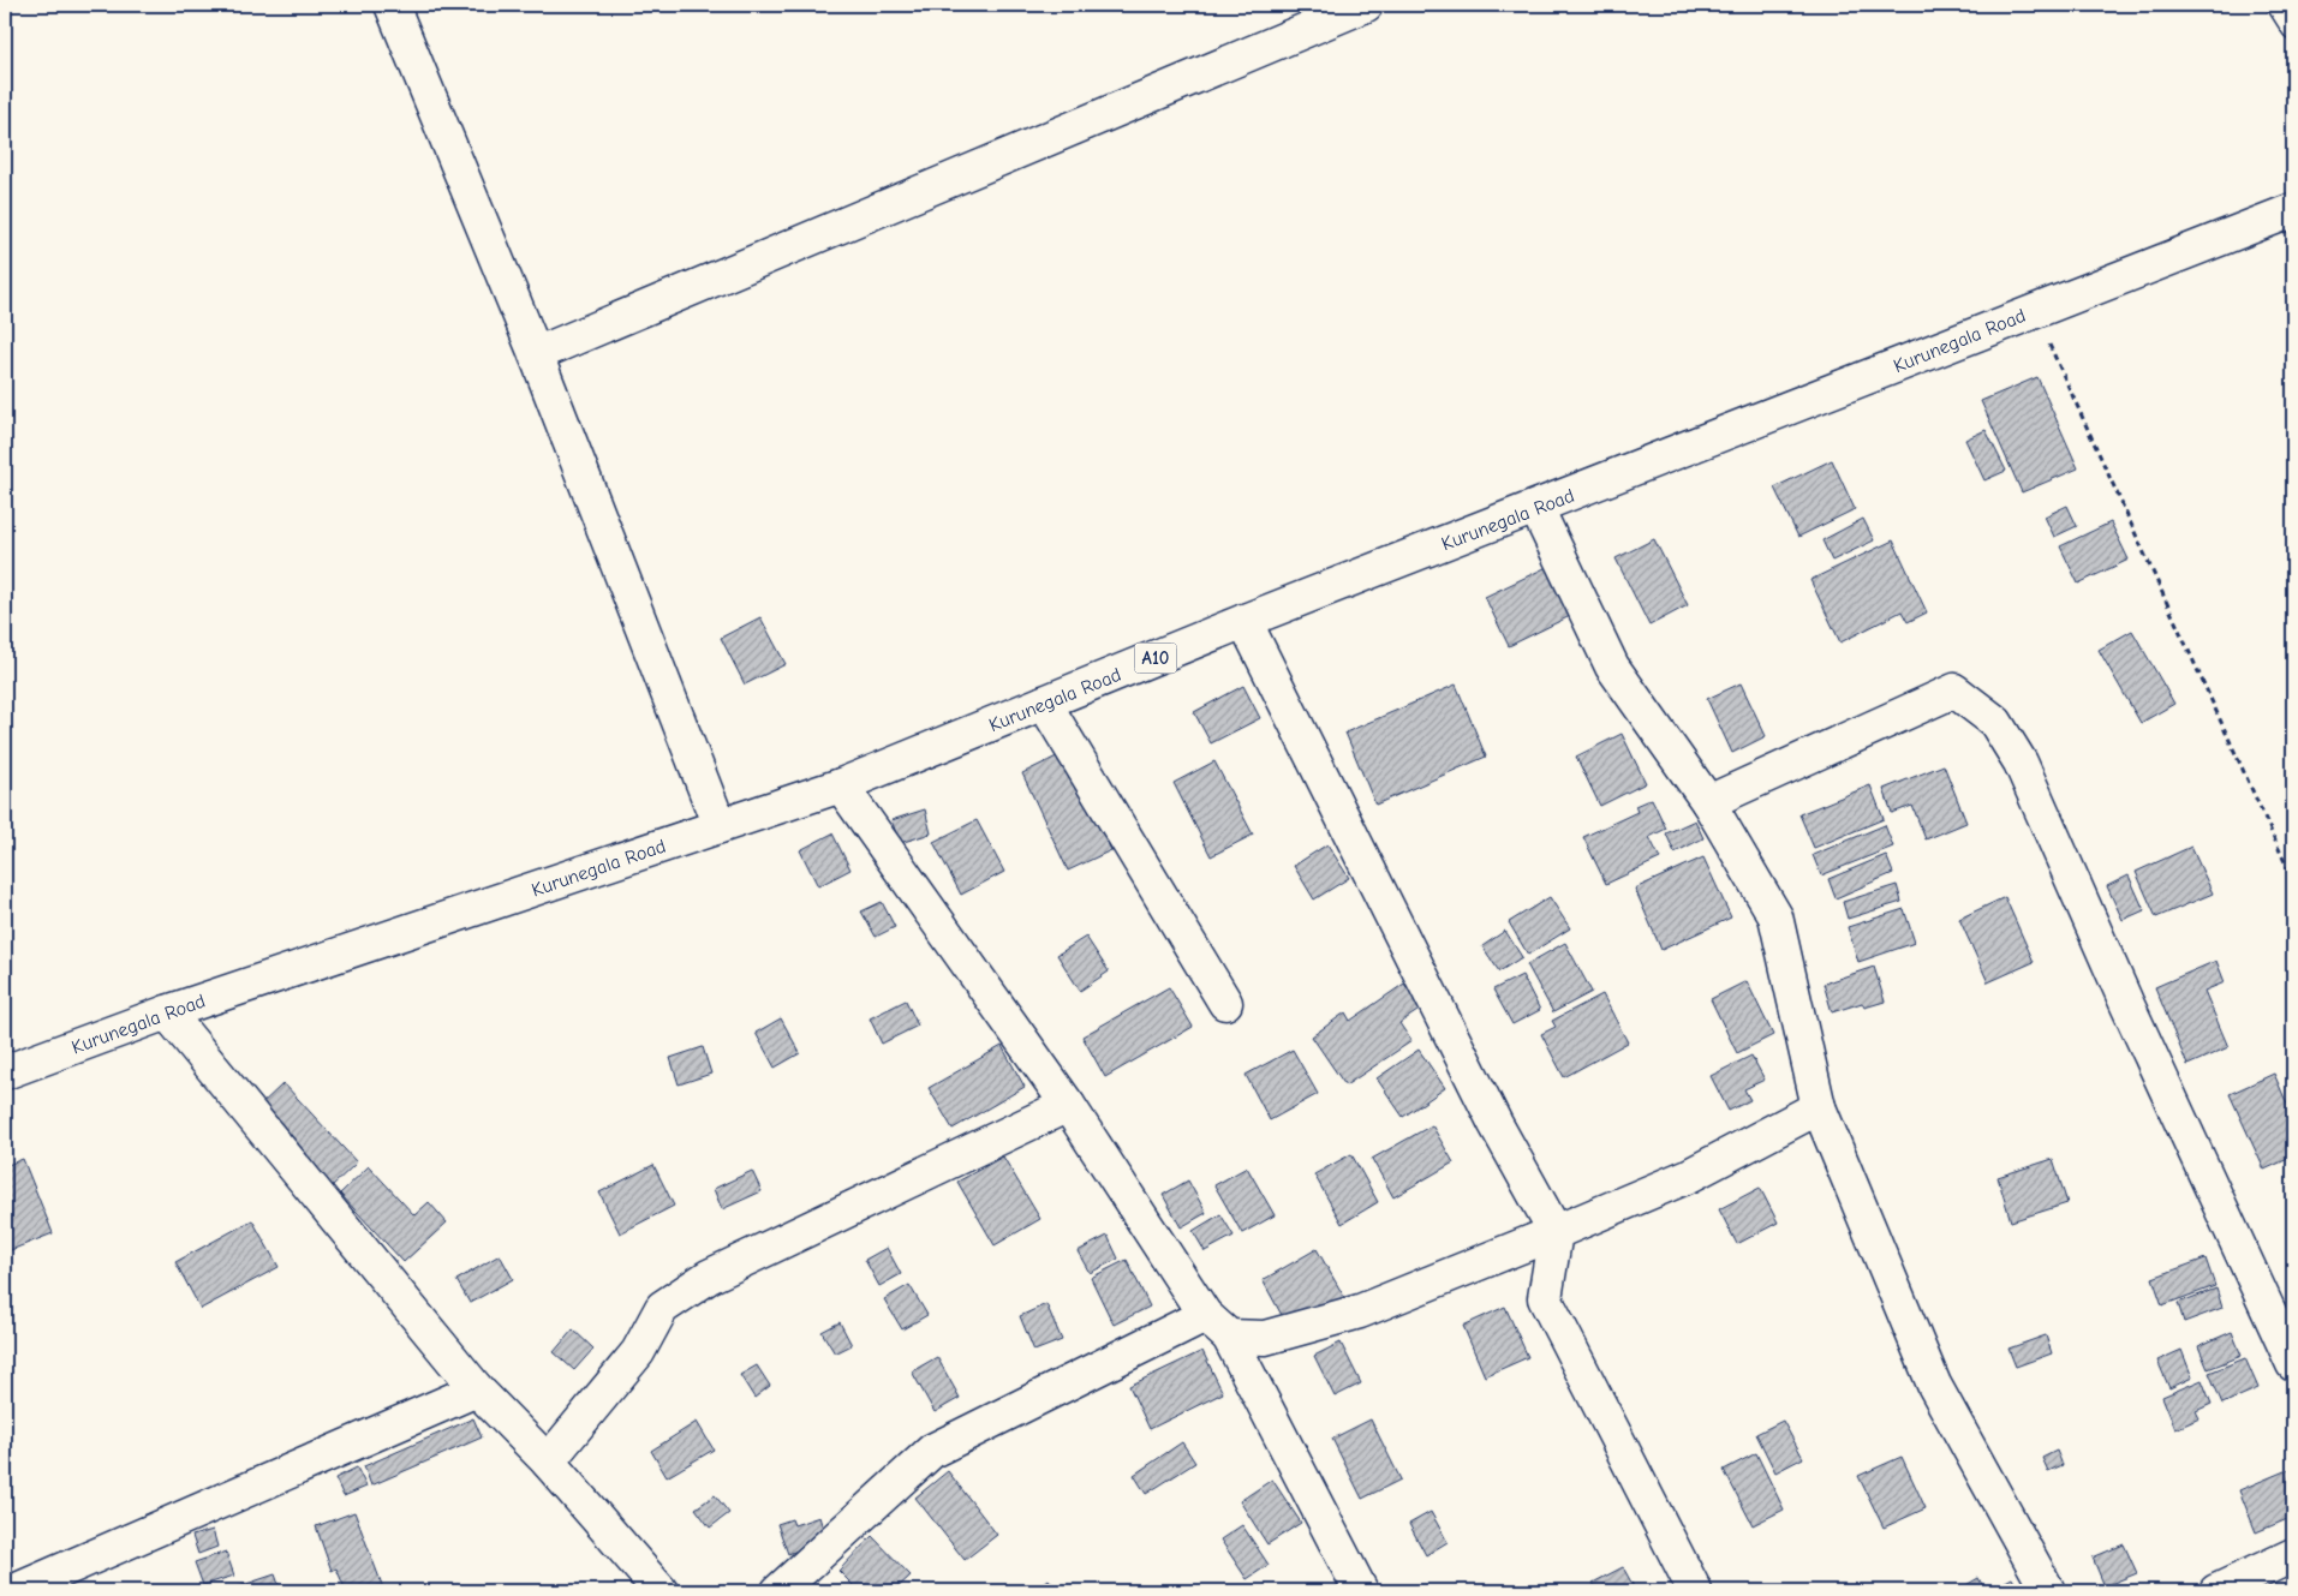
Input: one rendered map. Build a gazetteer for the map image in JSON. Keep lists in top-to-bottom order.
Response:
{
  "streets": {
    "main road": ["Kurunegala Road", "A10"]
  }
}
